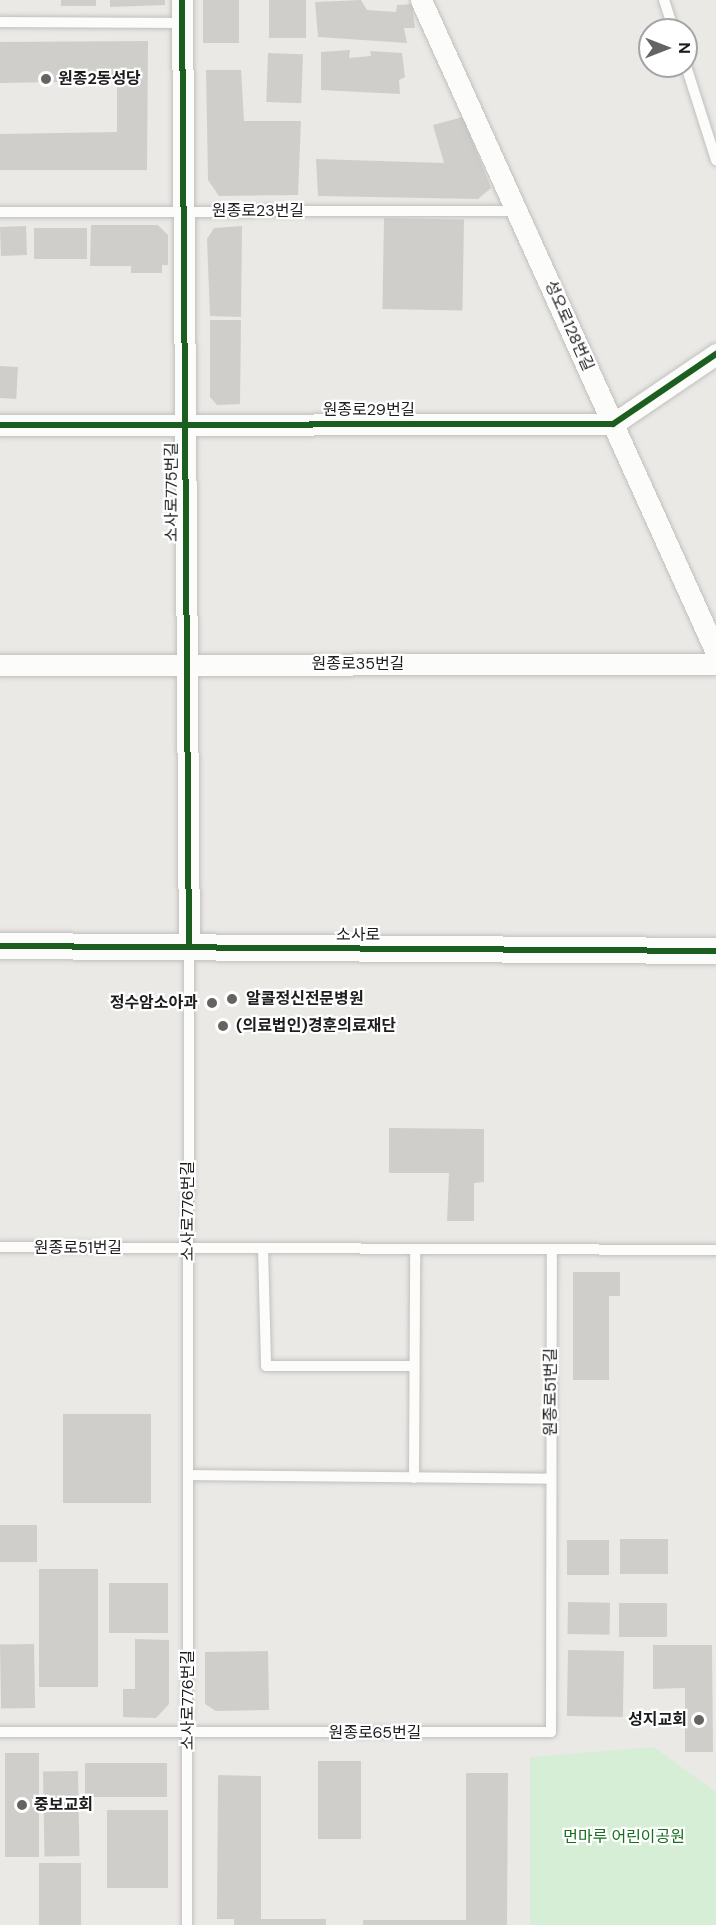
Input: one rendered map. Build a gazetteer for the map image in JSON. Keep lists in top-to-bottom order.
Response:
{
  "streets": {
    "street": [
      "성오로128번길",
      "원종로29번길",
      "소사로775번길",
      "원종로35번길",
      "소사로"
    ],
    "lane": [
      "원종로23번길",
      "소사로776번길",
      "원종로51번길",
      "원종로65번길"
    ]
  },
  "crossings": [
    ["원종로23번길", "성오로128번길"],
    ["원종로23번길", "소사로775번길"],
    ["성오로128번길", "원종로29번길"],
    ["원종로29번길", "소사로775번길"],
    ["소사로775번길", "원종로35번길"],
    ["소사로775번길", "소사로"],
    ["소사로775번길", "소사로776번길"],
    ["소사로", "소사로776번길"],
    ["소사로776번길", "원종로51번길"],
    ["소사로776번길", "원종로65번길"],
    ["원종로51번길", "원종로65번길"]
  ],
  "parks": ["먼마루 어린이공원"],
  "places": [
    "원종2동성당",
    "알콜정신전문병원",
    "정수암소아과",
    "(의료법인)경훈의료재단",
    "성지교회",
    "중보교회"
  ],
  "north": "right"
}
